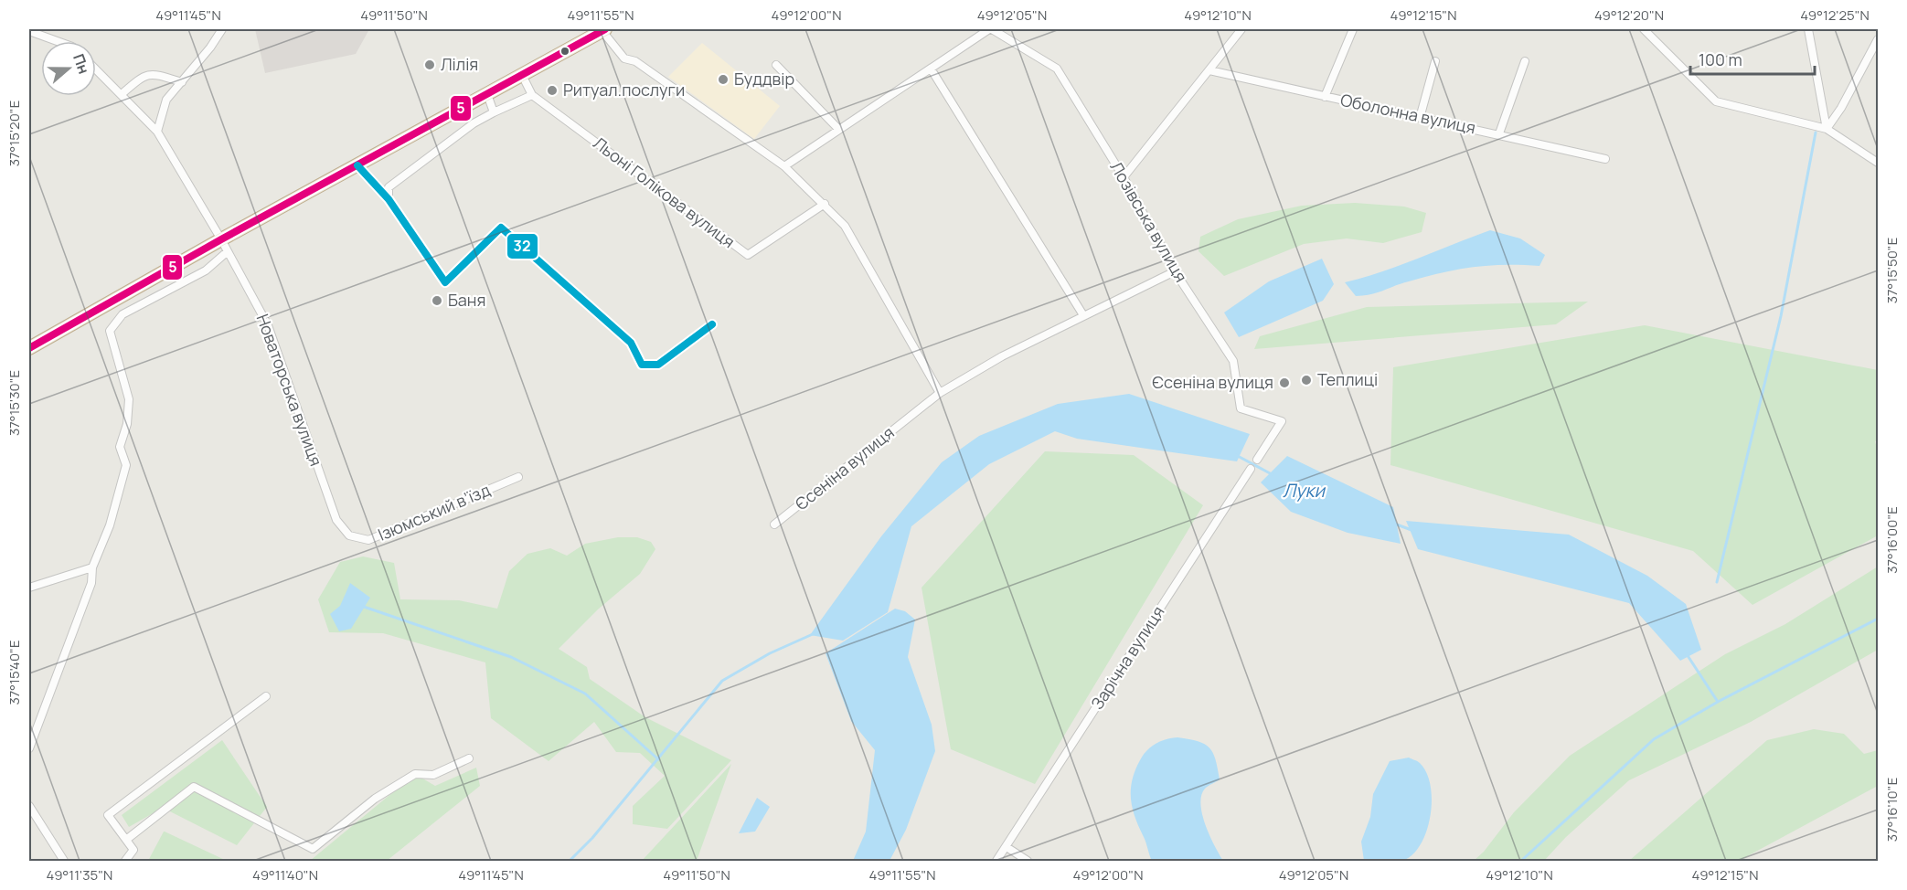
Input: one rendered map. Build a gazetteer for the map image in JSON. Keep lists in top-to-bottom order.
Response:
{
  "streets": {
    "street": [
      "Оболонна вулиця",
      "Льоні Голікова вулиця",
      "Лозівська вулиця",
      "Новаторська вулиця",
      "Єсеніна вулиця",
      "Ізюмський в’їзд",
      "Зарічна вулиця"
    ]
  },
  "crossings": [
    ["Лозівська вулиця", "Єсеніна вулиця"],
    ["Новаторська вулиця", "Ізюмський в’їзд"]
  ],
  "water": ["Луки"],
  "places": [
    "Лілія",
    "Буддвір",
    "Ритуал.послуги",
    "Баня",
    "Теплиці",
    "Єсеніна вулиця"
  ],
  "lines": ["transit line 5", "transit line 32"],
  "scale_bar": "100 m",
  "north": "right",
  "coordinates": [
    "49°11'45\"N",
    "49°11'50\"N",
    "49°11'55\"N",
    "49°12'00\"N",
    "49°12'05\"N",
    "49°12'10\"N",
    "49°12'15\"N",
    "49°12'20\"N",
    "49°12'25\"N",
    "37°15'20\"E",
    "37°15'50\"E",
    "37°15'30\"E",
    "37°16'00\"E",
    "37°15'40\"E",
    "37°16'10\"E",
    "49°11'35\"N",
    "49°11'40\"N"
  ]
}
